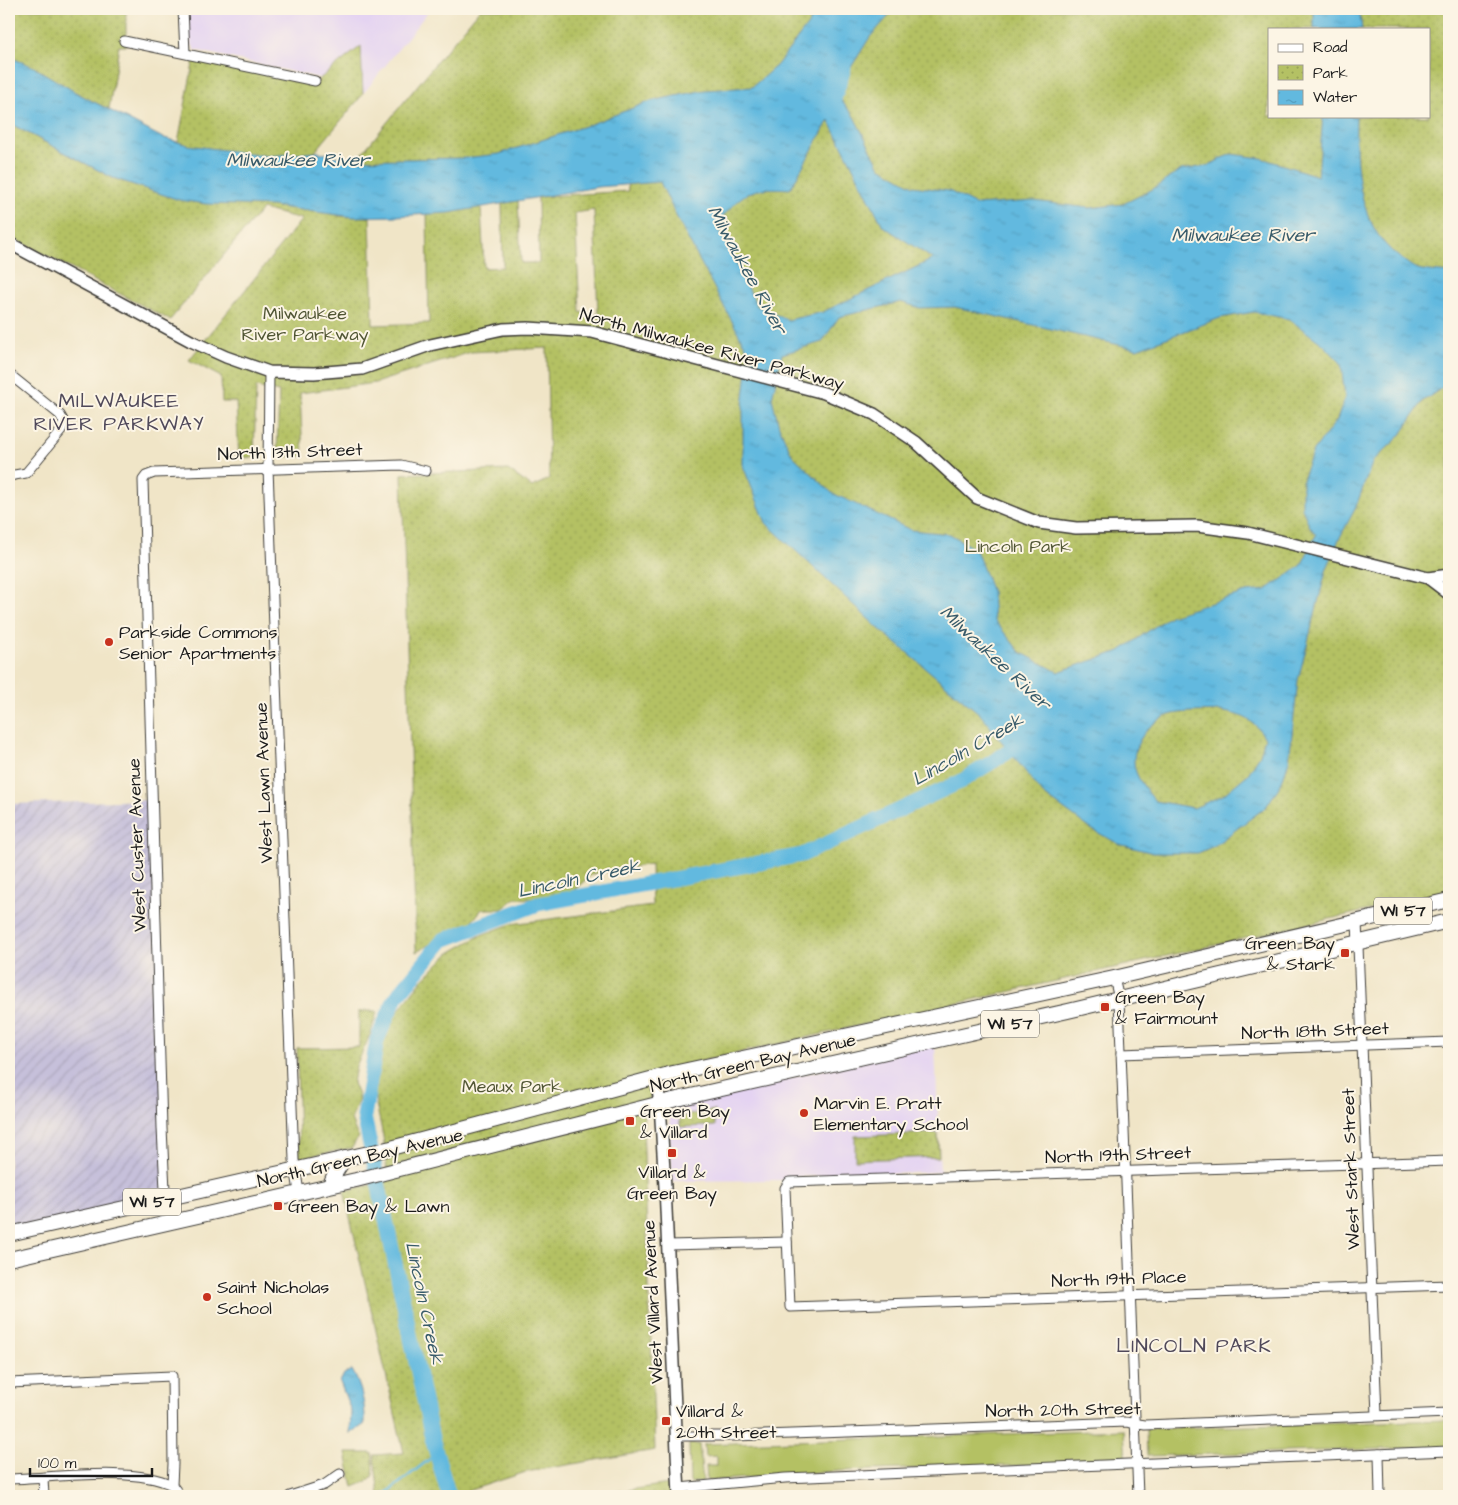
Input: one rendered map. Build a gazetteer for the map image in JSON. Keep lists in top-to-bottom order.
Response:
{
  "streets": {
    "main road": ["WI 57", "North Green Bay Avenue"],
    "street": [
      "North Milwaukee River Parkway",
      "North 13th Street",
      "West Lawn Avenue",
      "West Custer Avenue",
      "North 18th Street",
      "North 19th Street",
      "West Stark Street",
      "North 19th Place",
      "West Villard Avenue",
      "North 20th Street"
    ]
  },
  "crossings": [
    ["North Milwaukee River Parkway", "West Lawn Avenue"],
    ["North 13th Street", "West Lawn Avenue"],
    ["North 13th Street", "West Custer Avenue"],
    ["West Lawn Avenue", "North Green Bay Avenue"],
    ["West Custer Avenue", "North Green Bay Avenue"],
    ["North 18th Street", "West Stark Street"],
    ["North Green Bay Avenue", "West Stark Street"],
    ["North Green Bay Avenue", "West Villard Avenue"],
    ["North 19th Street", "West Stark Street"],
    ["North 19th Street", "North 19th Place"],
    ["West Stark Street", "North 19th Place"],
    ["West Stark Street", "North 20th Street"],
    ["West Villard Avenue", "North 20th Street"]
  ],
  "districts": ["MILWAUKEE RIVER PARKWAY", "LINCOLN PARK"],
  "water": ["Milwaukee River", "Lincoln Creek"],
  "parks": ["Milwaukee River Parkway", "Lincoln Park", "Meaux Park"],
  "places": {
    "other": ["Parkside Commons Senior Apartments", "Marvin E. Pratt Elementary School", "Saint Nicholas School"],
    "transit": [
      "Green Bay & Stark",
      "Green Bay & Fairmount",
      "Green Bay & Villard",
      "Villard & Green Bay",
      "Green Bay & Lawn",
      "Villard & 20th Street"
    ]
  },
  "legend": ["Road", "Park", "Water"],
  "scale_bar": "100 m"
}
